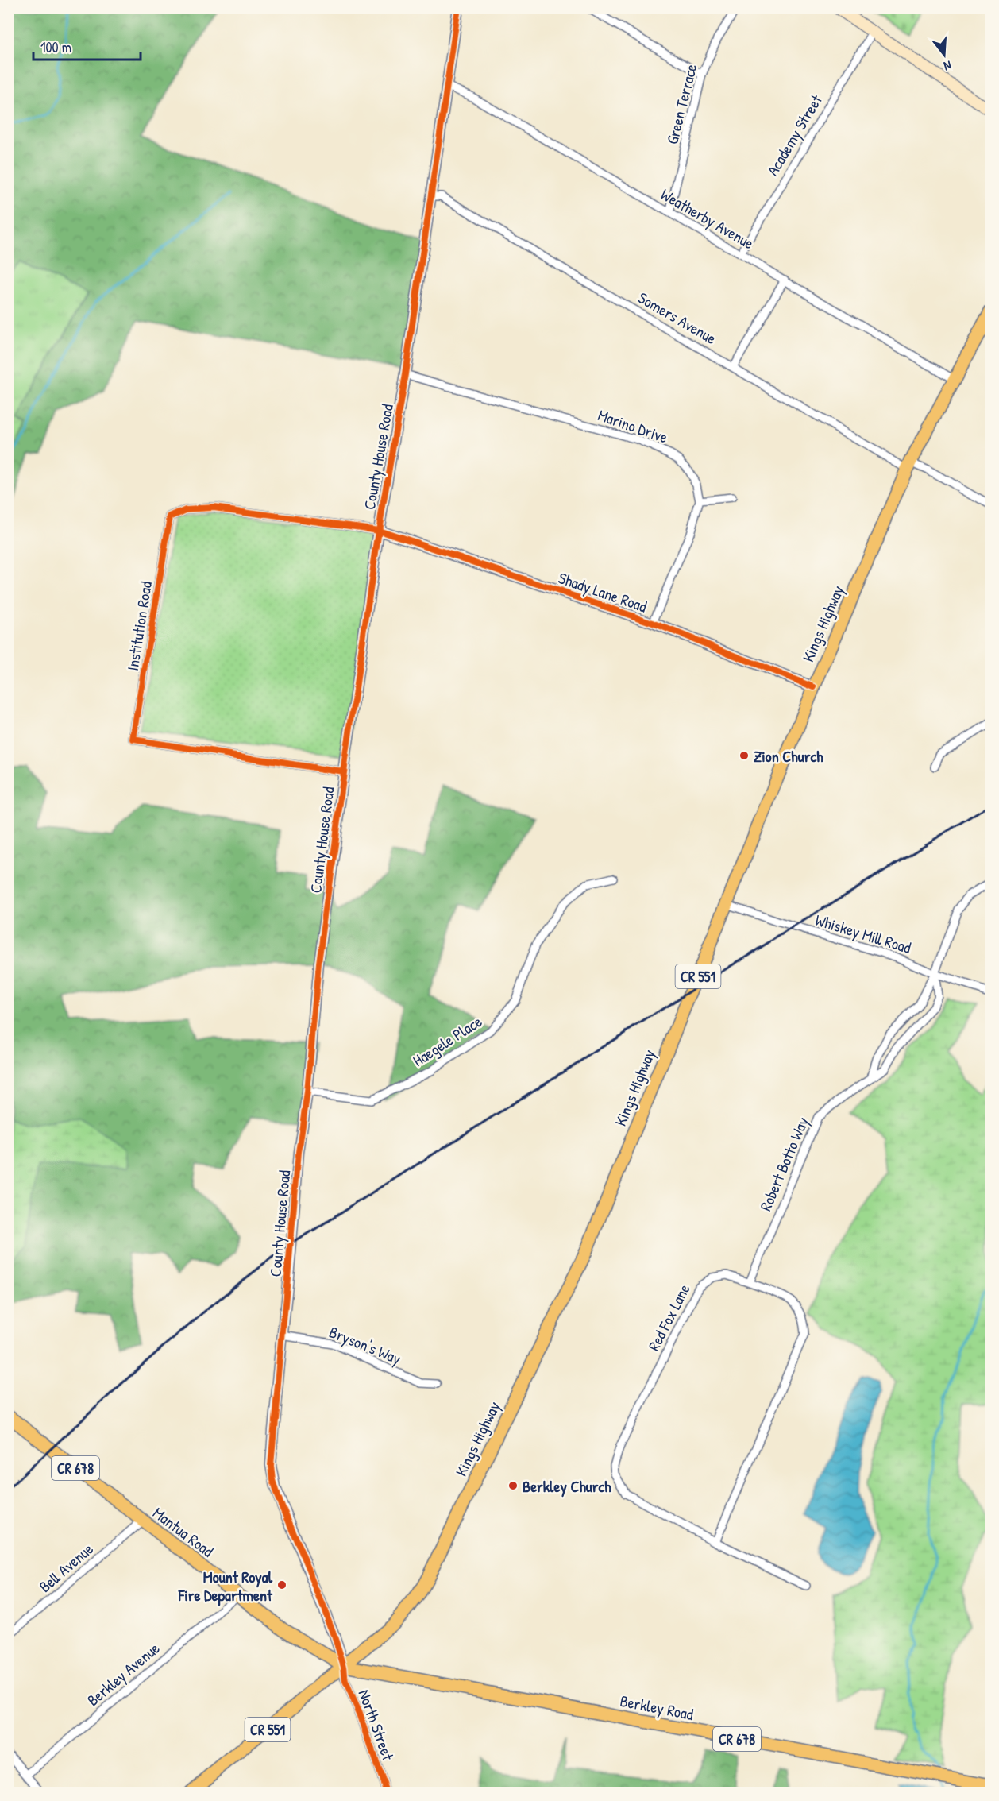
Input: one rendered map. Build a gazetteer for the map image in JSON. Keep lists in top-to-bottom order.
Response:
{
  "streets": {
    "main road": [
      "Kings Highway",
      "CR 551",
      "CR 678",
      "Mantua Road",
      "Berkley Road"
    ],
    "street": [
      "Green Terrace",
      "Academy Street",
      "Weatherby Avenue",
      "Somers Avenue",
      "Marino Drive",
      "County House Road",
      "Shady Lane Road",
      "Institution Road",
      "Whiskey Mill Road",
      "Haegele Place",
      "Robert Botto Way",
      "Red Fox Lane",
      "Bryson's Way",
      "Bell Avenue",
      "Berkley Avenue",
      "North Street"
    ]
  },
  "crossings": [
    ["Green Terrace", "Weatherby Avenue"],
    ["Academy Street", "Weatherby Avenue"],
    ["Weatherby Avenue", "County House Road"],
    ["Weatherby Avenue", "Kings Highway"],
    ["Somers Avenue", "County House Road"],
    ["Somers Avenue", "Kings Highway"],
    ["Marino Drive", "County House Road"],
    ["County House Road", "Shady Lane Road"],
    ["County House Road", "Kings Highway"],
    ["County House Road", "Institution Road"],
    ["County House Road", "Haegele Place"],
    ["County House Road", "Bryson's Way"],
    ["County House Road", "Mantua Road"],
    ["County House Road", "Berkley Road"],
    ["County House Road", "North Street"],
    ["Shady Lane Road", "Kings Highway"],
    ["Shady Lane Road", "Institution Road"],
    ["Kings Highway", "Whiskey Mill Road"],
    ["Kings Highway", "Mantua Road"],
    ["Kings Highway", "Berkley Road"],
    ["Kings Highway", "North Street"],
    ["Whiskey Mill Road", "Robert Botto Way"],
    ["Robert Botto Way", "Red Fox Lane"],
    ["Mantua Road", "Bell Avenue"],
    ["Mantua Road", "Berkley Avenue"],
    ["Mantua Road", "Berkley Road"],
    ["Mantua Road", "North Street"],
    ["Berkley Road", "North Street"]
  ],
  "places": ["Zion Church", "Berkley Church", "Mount Royal Fire Department"],
  "scale_bar": "100 m",
  "north": "bottom"
}
